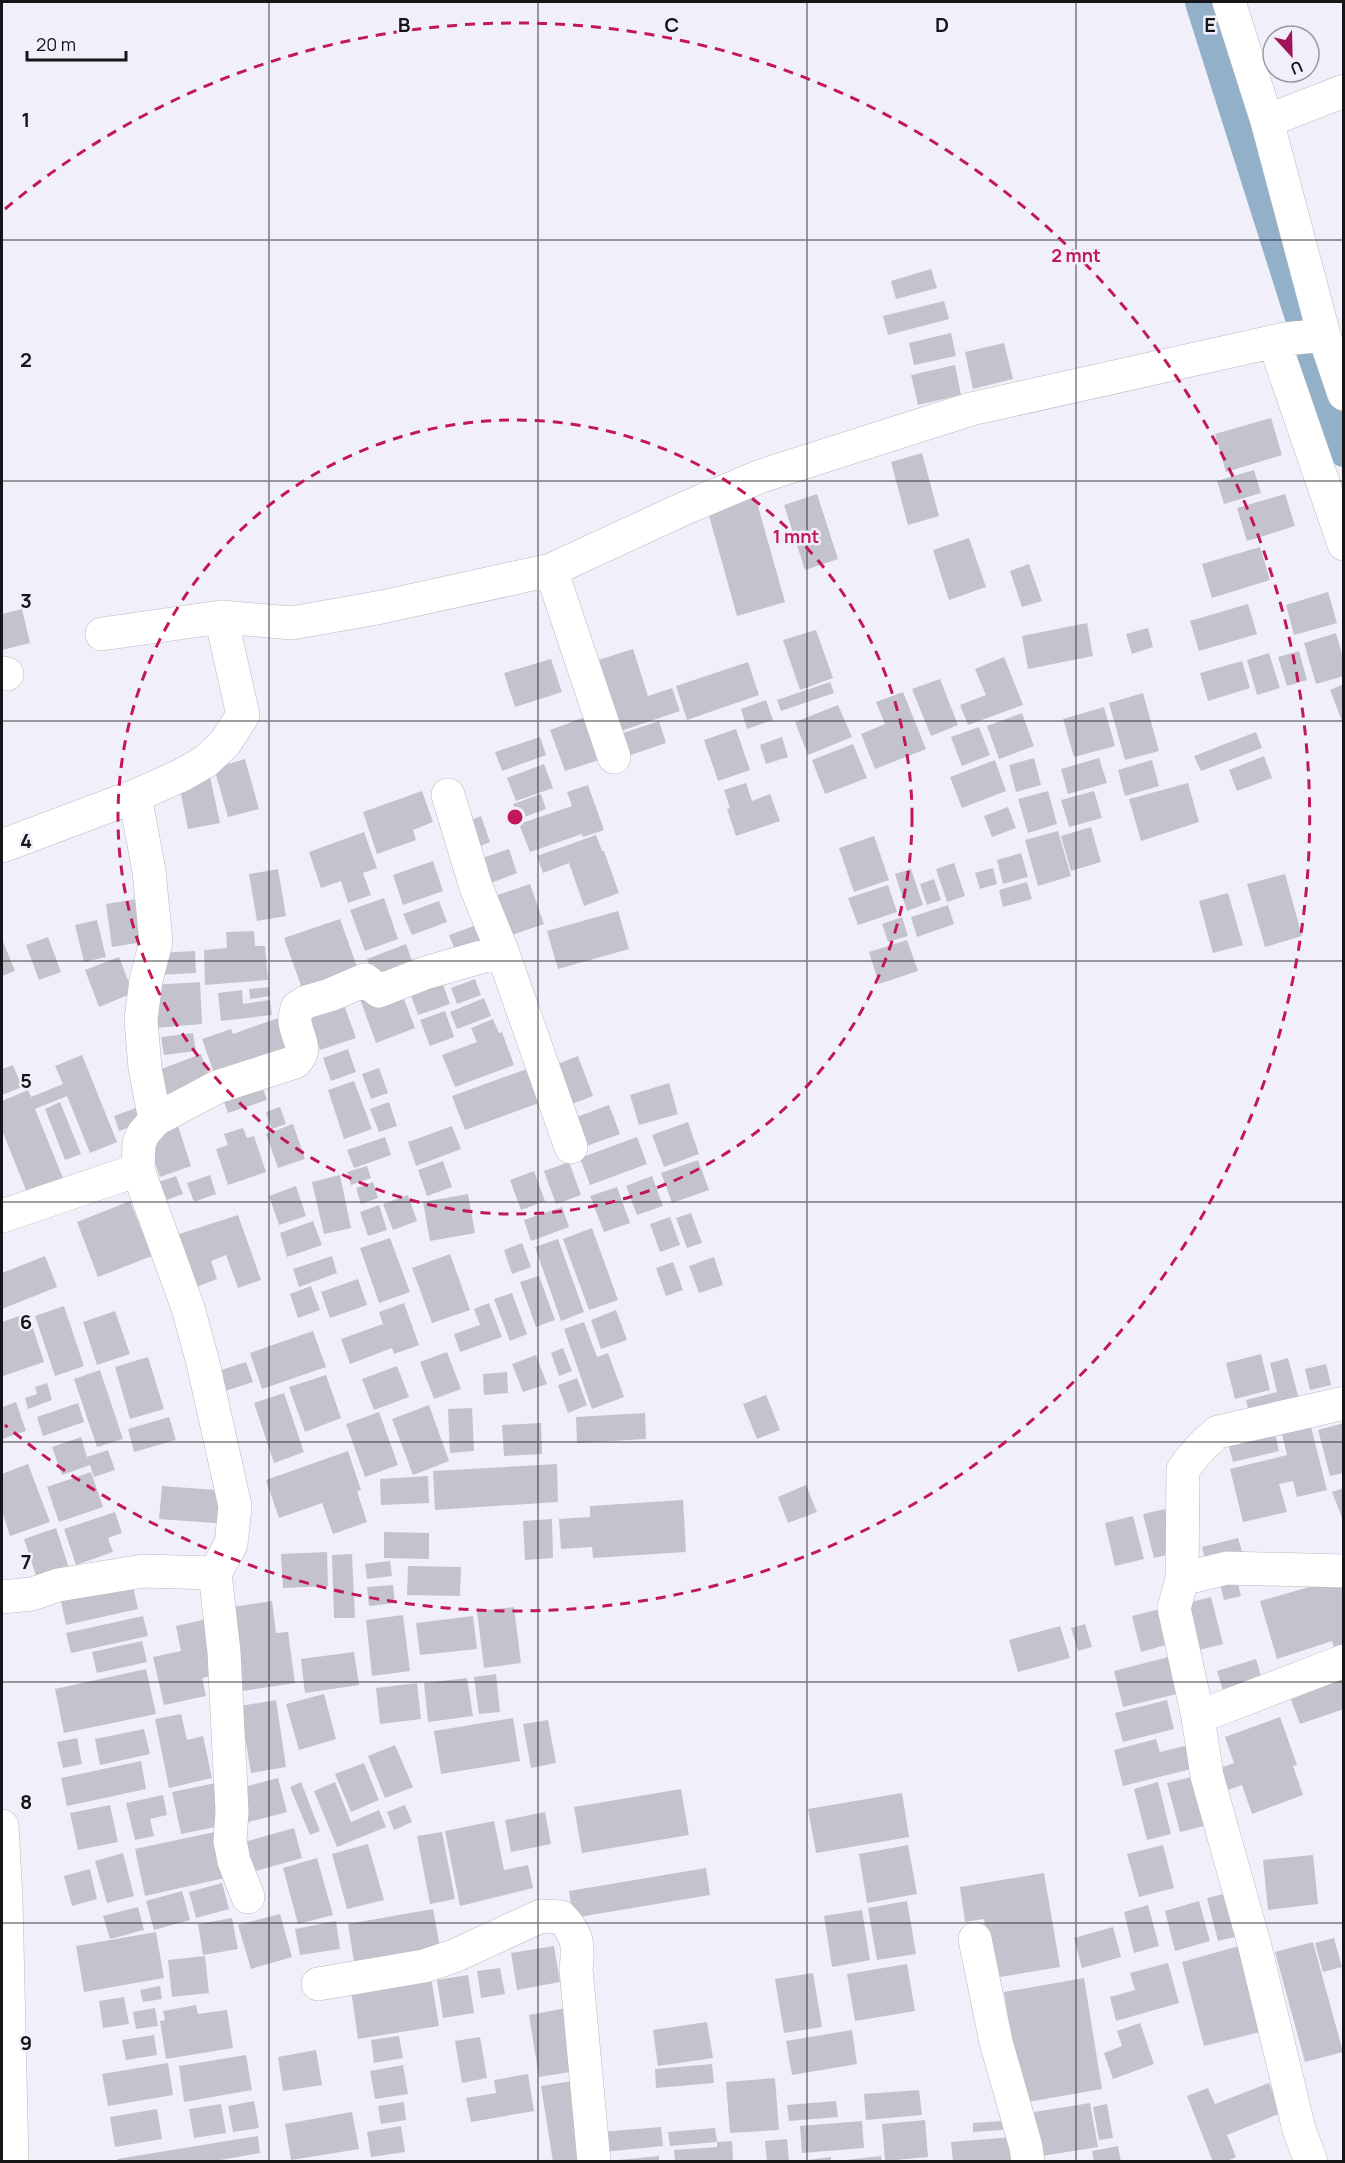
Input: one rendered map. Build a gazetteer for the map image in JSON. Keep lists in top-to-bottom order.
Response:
{
  "scale_bar": "20 m",
  "north": "bottom",
  "grid": {
    "columns": [
      "B",
      "C",
      "D",
      "E"
    ],
    "rows": [
      "1",
      "2",
      "3",
      "4",
      "5",
      "6",
      "7",
      "8",
      "9"
    ]
  },
  "rings": ["2 mnt", "1 mnt"]
}
